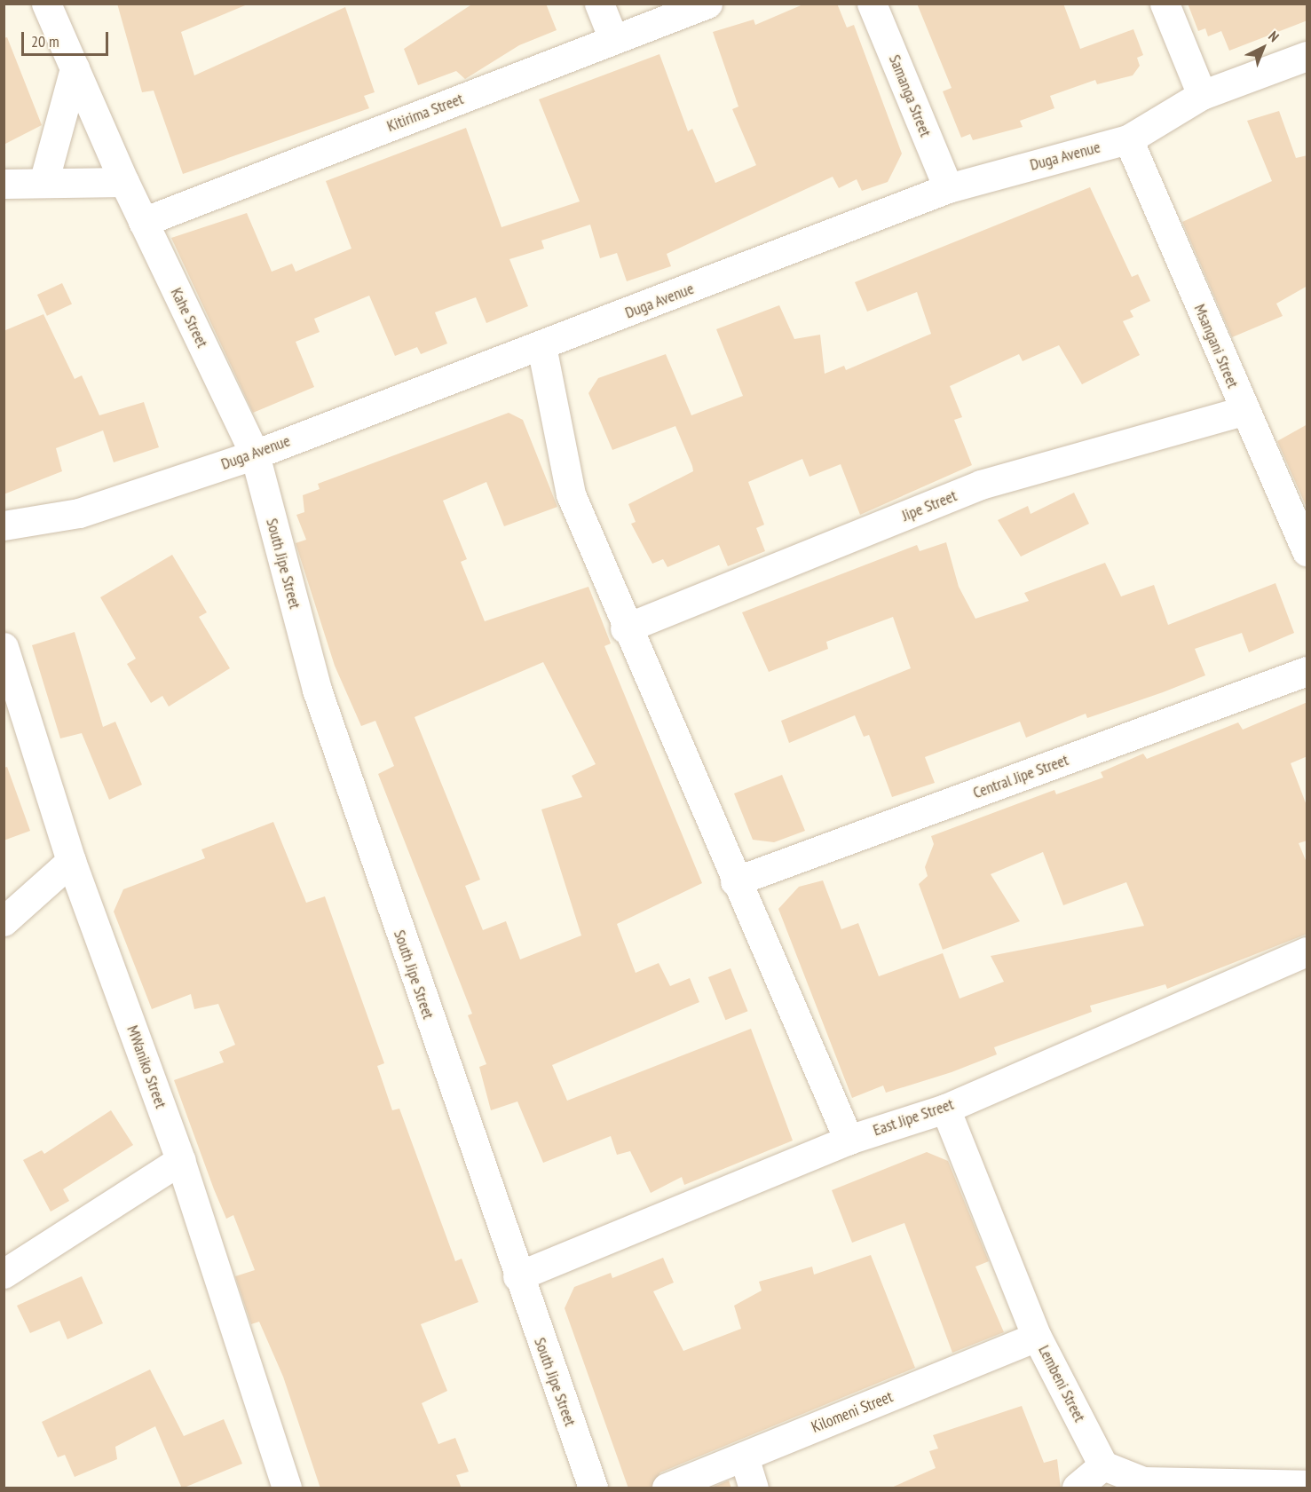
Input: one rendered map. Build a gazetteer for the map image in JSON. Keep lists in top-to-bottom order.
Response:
{
  "streets": {
    "street": [
      "Samanga Street",
      "Kitirima Street",
      "Duga Avenue",
      "Kahe Street",
      "Msangani Street",
      "Jipe Street",
      "South Jipe Street",
      "Central Jipe Street",
      "MWaniko Street",
      "East Jipe Street",
      "Lembeni Street",
      "Kilomeni Street"
    ]
  },
  "crossings": [
    ["Samanga Street", "Duga Avenue"],
    ["Kitirima Street", "Kahe Street"],
    ["Duga Avenue", "Kahe Street"],
    ["Duga Avenue", "Msangani Street"],
    ["Duga Avenue", "South Jipe Street"],
    ["Kahe Street", "South Jipe Street"],
    ["Msangani Street", "Jipe Street"],
    ["South Jipe Street", "East Jipe Street"],
    ["East Jipe Street", "Lembeni Street"],
    ["Lembeni Street", "Kilomeni Street"]
  ],
  "scale_bar": "20 m",
  "north": "top right"
}
